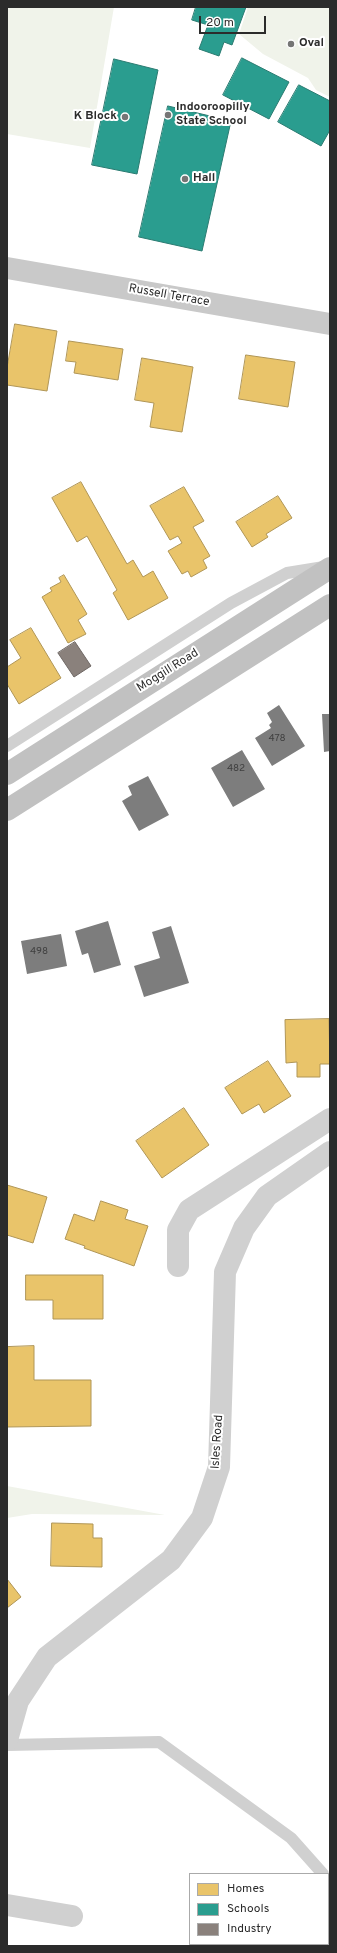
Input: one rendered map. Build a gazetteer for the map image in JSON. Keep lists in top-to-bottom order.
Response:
{
  "streets": {
    "highway": ["Moggill Road"],
    "main road": ["Russell Terrace"],
    "street": ["Isles Road"]
  },
  "places": [
    "Oval",
    "Indooroopilly State School",
    "K Block",
    "Hall"
  ],
  "house_numbers": ["478", "482", "498"],
  "legend": ["Homes", "Schools", "Industry"],
  "scale_bar": "20 m"
}
